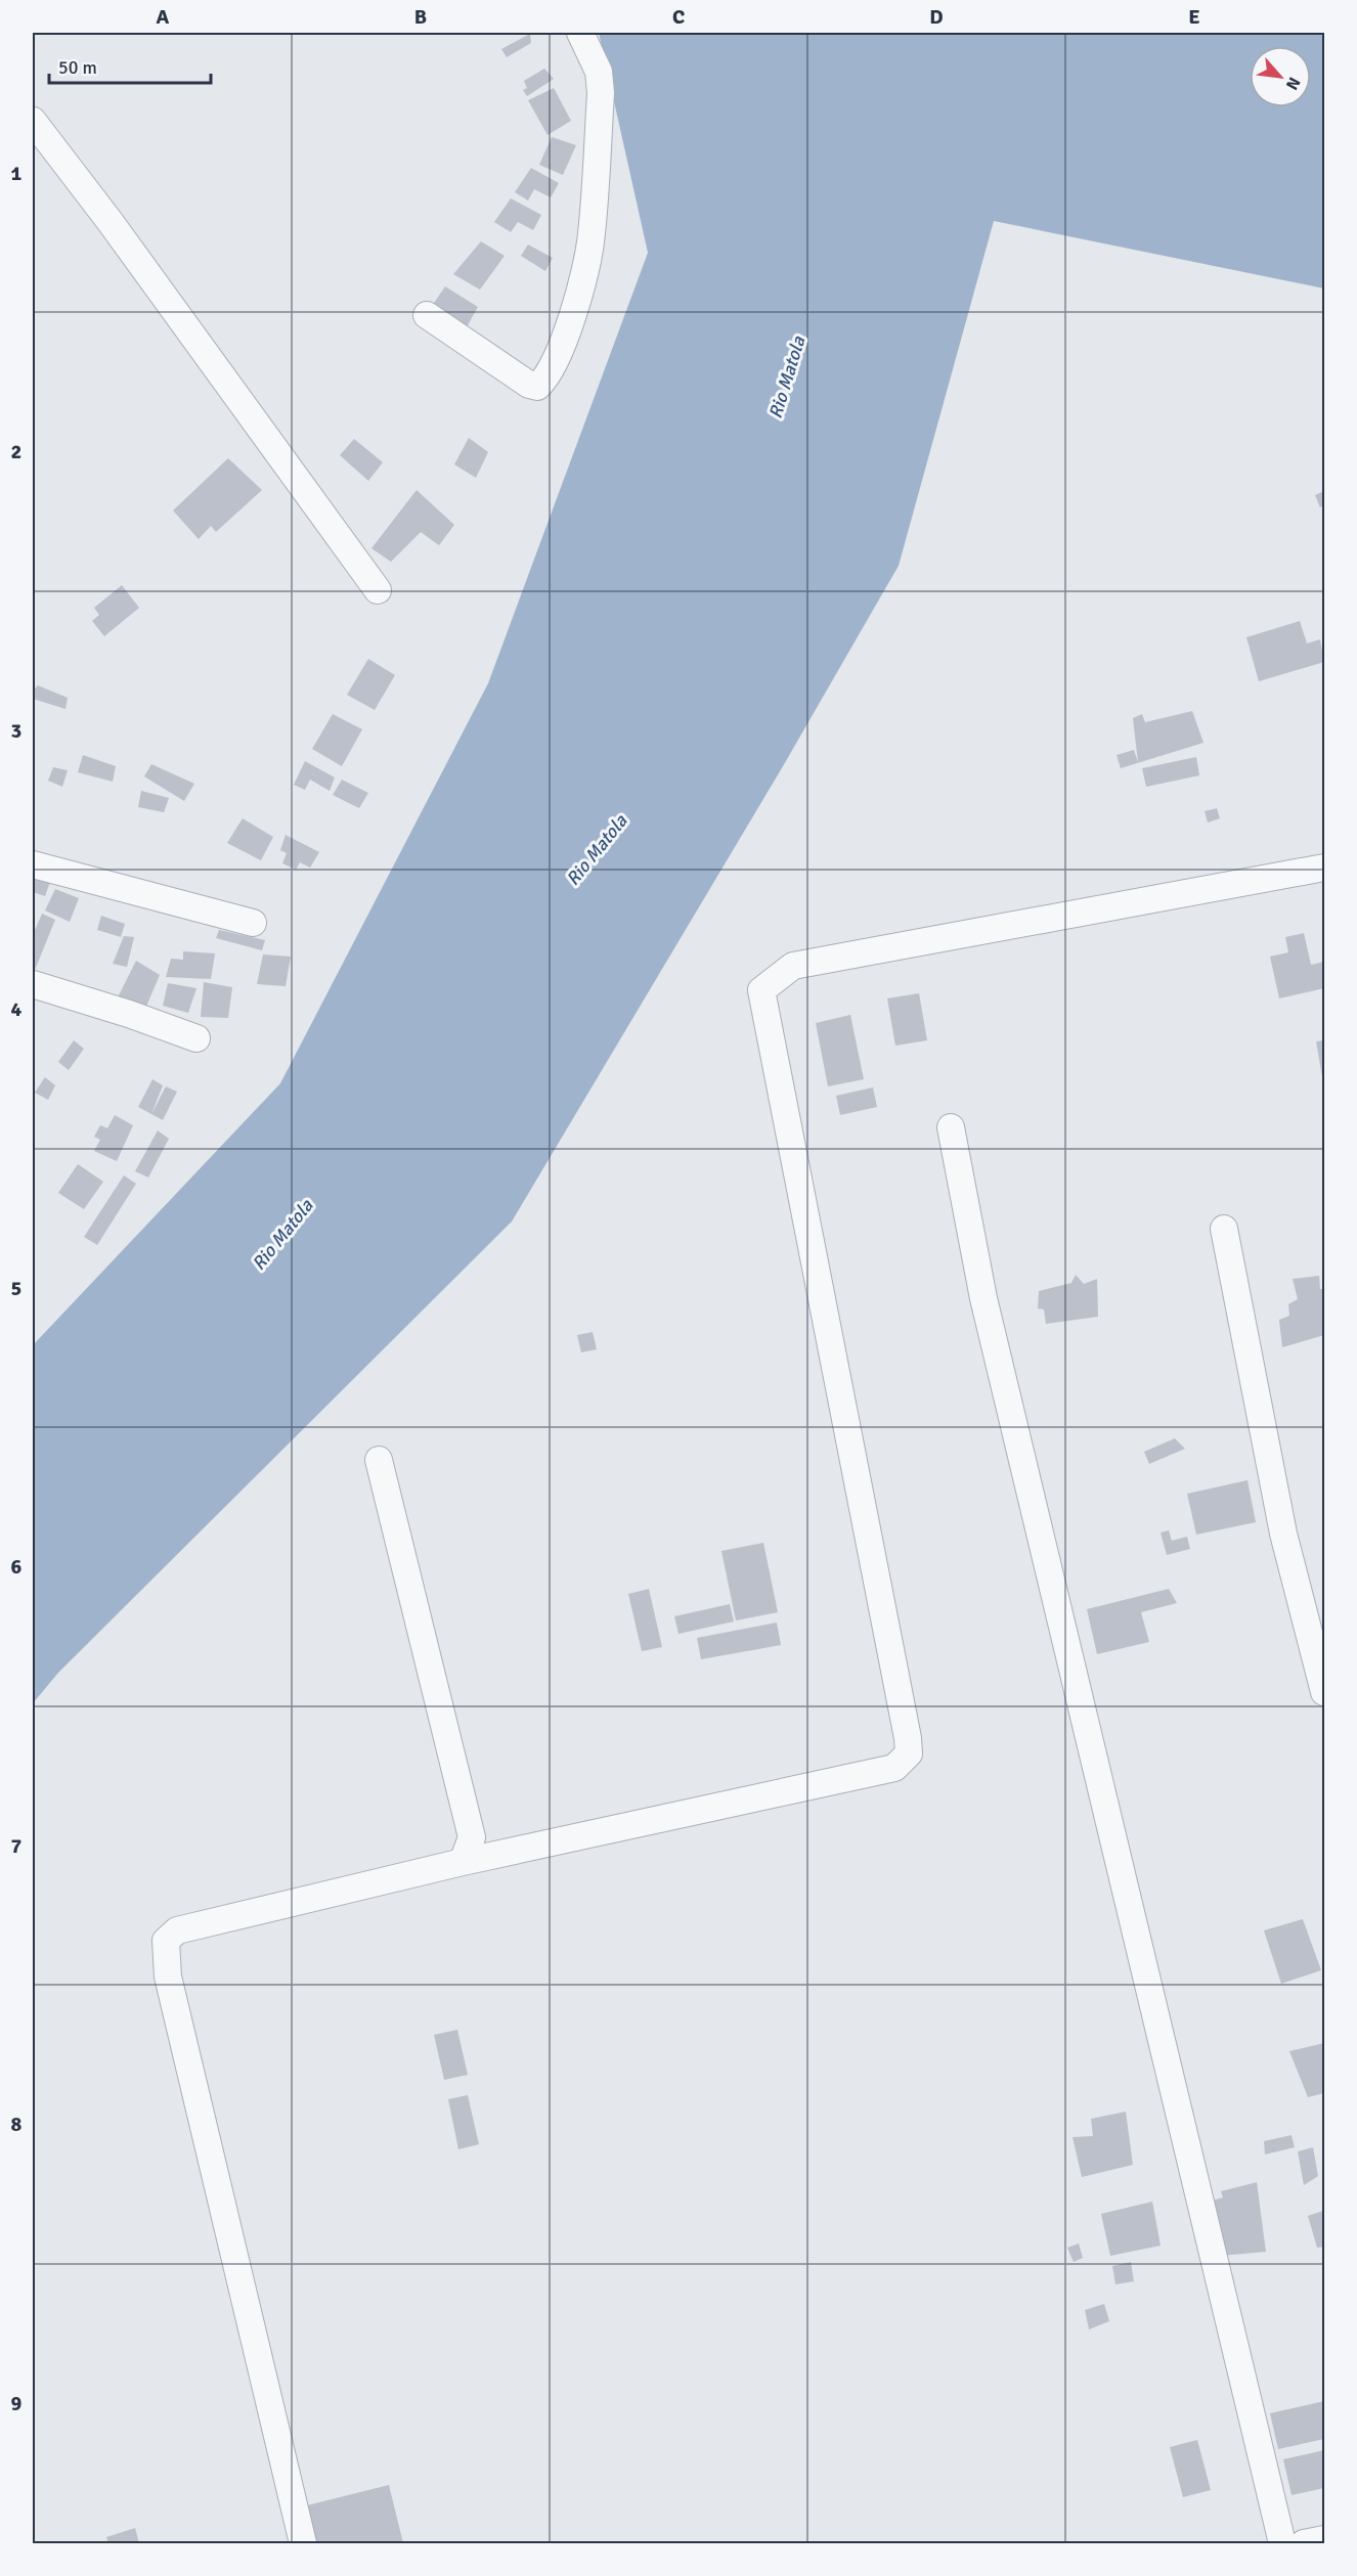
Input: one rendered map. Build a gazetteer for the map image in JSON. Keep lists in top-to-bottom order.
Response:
{
  "water": ["Rio Matola"],
  "scale_bar": "50 m",
  "north": "bottom right",
  "grid": {
    "columns": [
      "A",
      "B",
      "C",
      "D",
      "E"
    ],
    "rows": [
      "1",
      "2",
      "3",
      "4",
      "5",
      "6",
      "7",
      "8",
      "9"
    ]
  }
}
